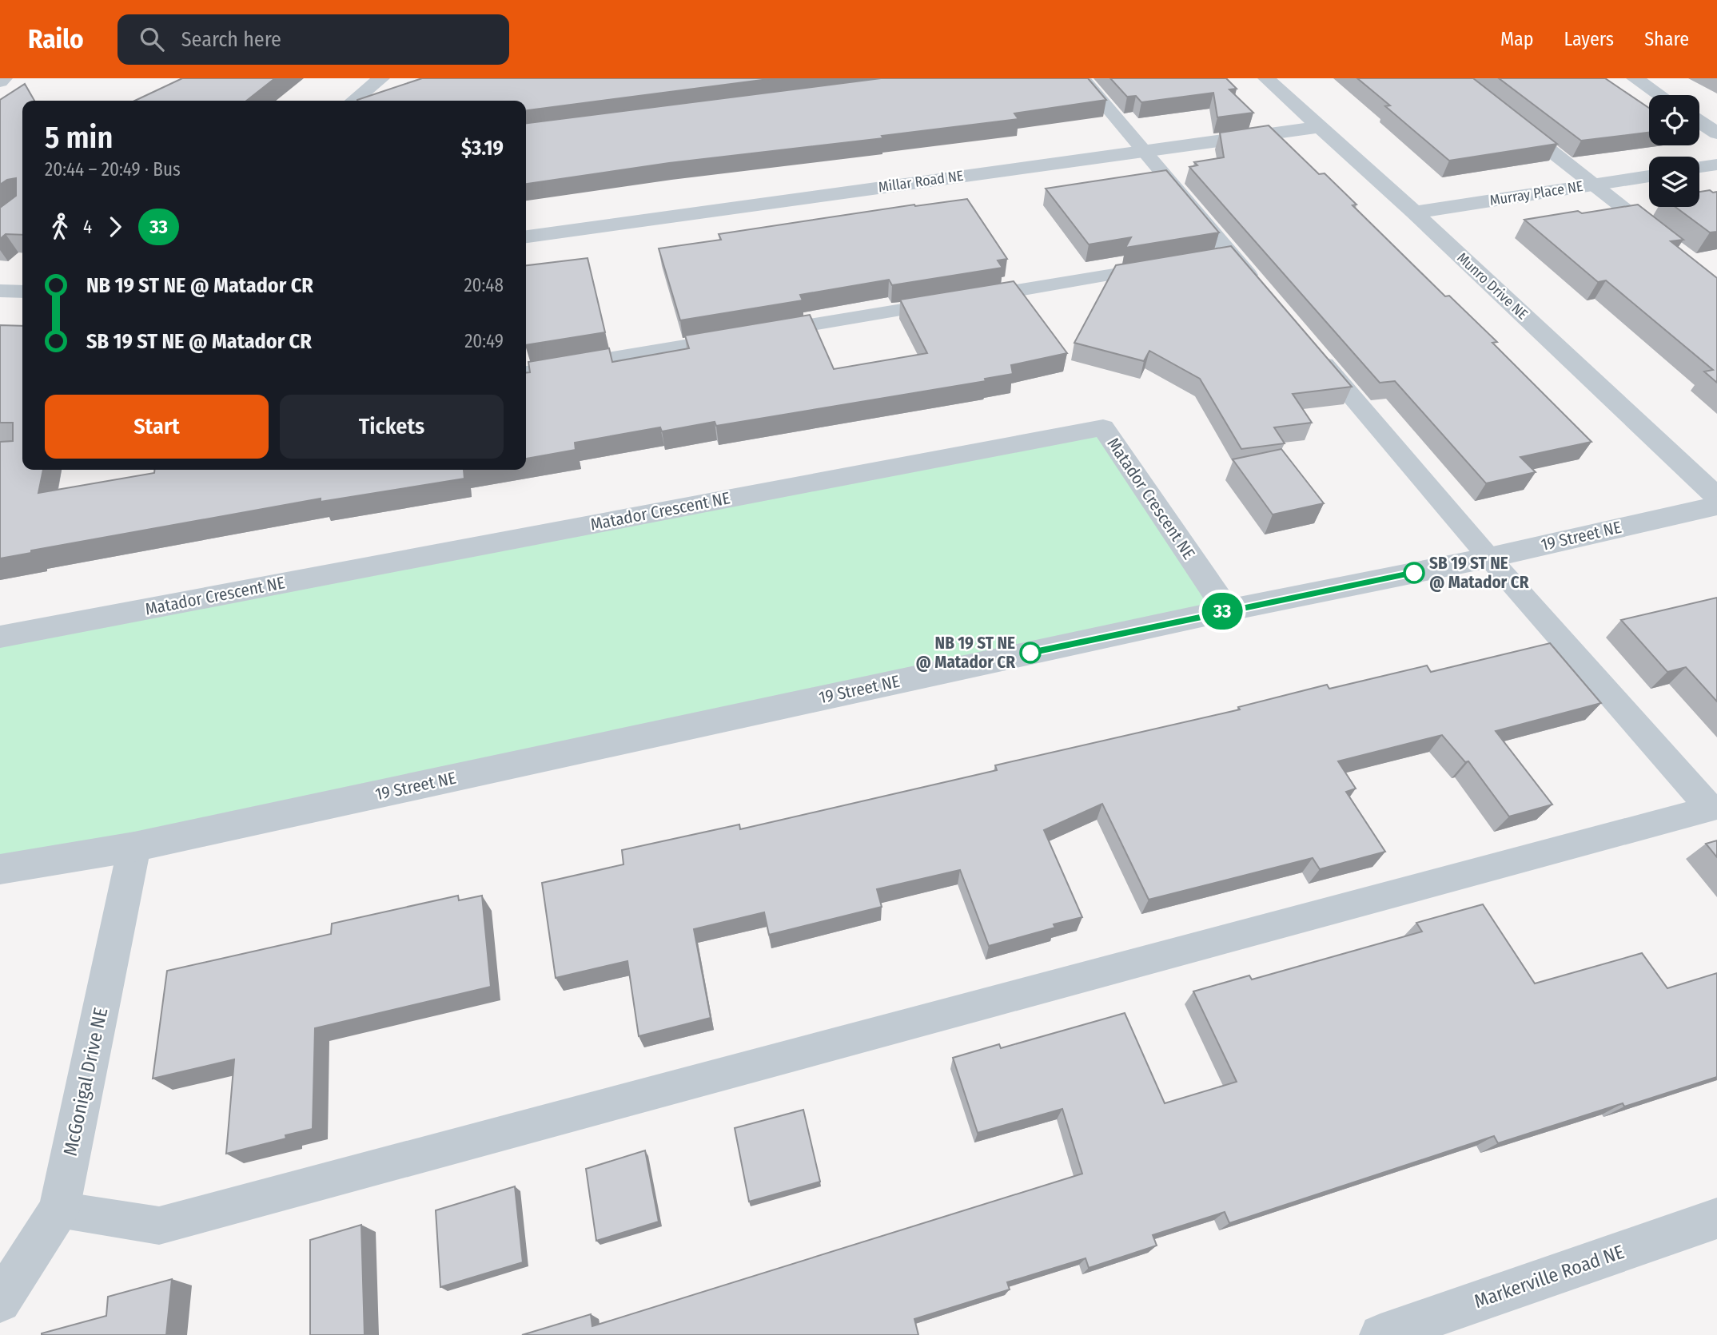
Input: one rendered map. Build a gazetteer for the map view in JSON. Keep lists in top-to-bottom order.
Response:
{
  "streets": {
    "street": [
      "Millar Road NE",
      "Murray Place NE",
      "Munro Drive NE",
      "Matador Crescent NE",
      "19 Street NE",
      "McGonigal Drive NE",
      "Markerville Road NE"
    ]
  },
  "crossings": [
    ["Millar Road NE", "Munro Drive NE"],
    ["Murray Place NE", "Munro Drive NE"],
    ["Matador Crescent NE", "19 Street NE"],
    ["19 Street NE", "McGonigal Drive NE"]
  ],
  "places": ["SB 19 ST NE @ Matador CR", "NB 19 ST NE @ Matador CR"],
  "lines": ["bus line 33"],
  "page": {
    "header": "Railo",
    "search": "Search here",
    "nav": ["Map", "Layers", "Share"],
    "on_map": "33",
    "heading": ["5 min", "20:44 – 20:49 · Bus", "$3.19"],
    "legs": ["4", "33"],
    "list": [
      {
        "name": "NB 19 ST NE @ Matador CR",
        "value": "20:48"
      },
      {
        "name": "SB 19 ST NE @ Matador CR",
        "value": "20:49"
      }
    ],
    "buttons": ["Start", "Tickets"]
  }
}
